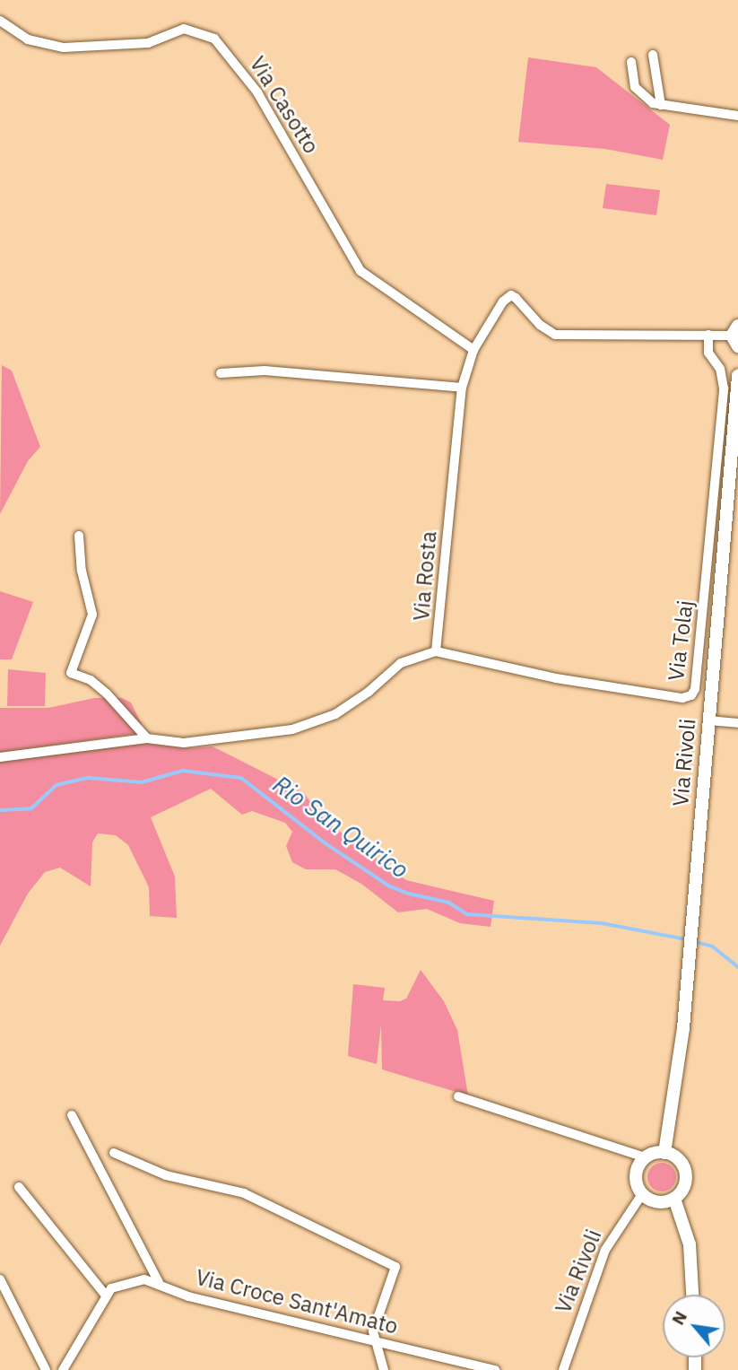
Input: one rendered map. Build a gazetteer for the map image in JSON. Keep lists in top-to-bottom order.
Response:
{
  "streets": {
    "street": [
      "Via Casotto",
      "Via Rosta",
      "Via Tolaj",
      "Via Rivoli",
      "Via Croce Sant'Amato"
    ]
  },
  "crossings": [
    ["Via Casotto", "Via Rosta"],
    ["Via Rosta", "Via Tolaj"]
  ],
  "water": ["Rio San Quirico"],
  "north": "top left"
}
